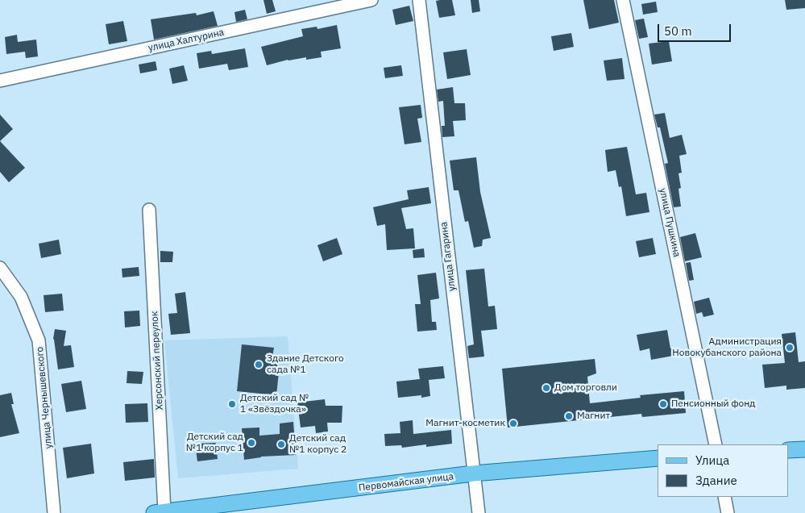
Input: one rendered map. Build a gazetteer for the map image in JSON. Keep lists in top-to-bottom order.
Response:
{
  "streets": {
    "main road": ["Первомайская улица"],
    "street": [
      "улица Халтурина",
      "улица Пушкина",
      "улица Гагарина",
      "Херсонский переулок",
      "улица Чернышевского"
    ]
  },
  "crossings": [
    ["улица Гагарина", "Первомайская улица"],
    ["Херсонский переулок", "Первомайская улица"]
  ],
  "places": [
    "Администрация Новокубанского района",
    "Здание Детского сада №1",
    "Дом торговли",
    "Детский сад № 1 «Звёздочка»",
    "Пенсионный фонд",
    "Магнит",
    "Магнит-косметик",
    "Детский сад №1 корпус 1",
    "Детский сад №1 корпус 2"
  ],
  "legend": ["Улица", "Здание"],
  "scale_bar": "50 m"
}
